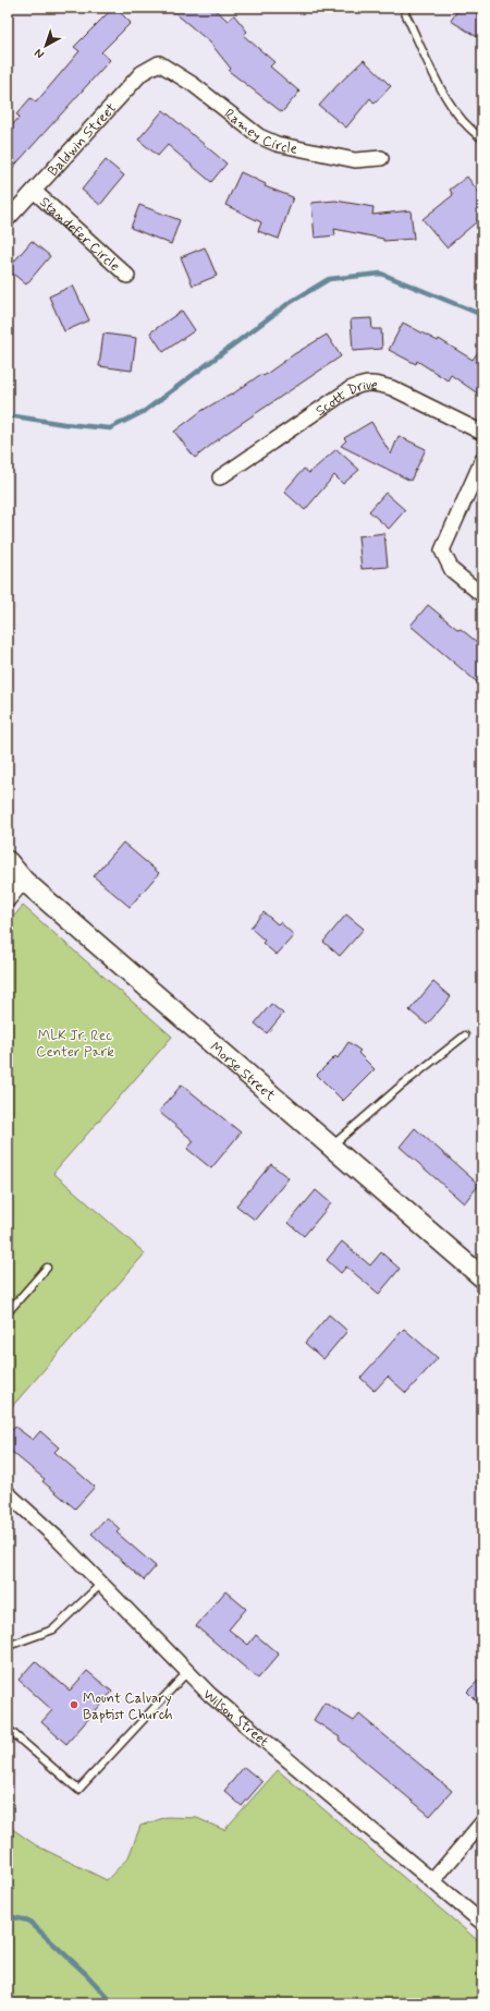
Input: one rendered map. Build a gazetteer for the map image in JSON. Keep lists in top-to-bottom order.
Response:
{
  "streets": {
    "street": [
      "Ramey Circle",
      "Baldwin Street",
      "Standefer Circle",
      "Scott Drive",
      "Morse Street",
      "Wilson Street"
    ]
  },
  "crossings": [
    ["Ramey Circle", "Baldwin Street"],
    ["Baldwin Street", "Standefer Circle"]
  ],
  "parks": ["MLK Jr. Rec Center Park"],
  "places": ["Mount Calvary Baptist Church"],
  "north": "bottom left"
}
